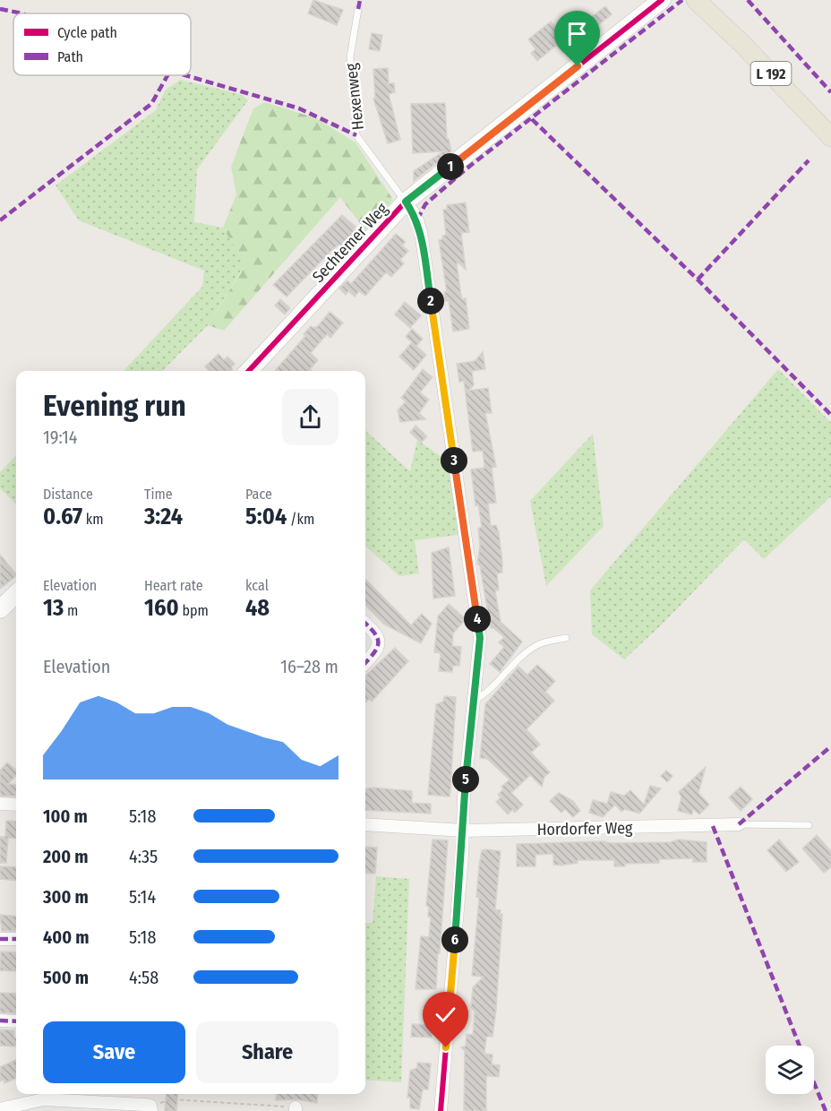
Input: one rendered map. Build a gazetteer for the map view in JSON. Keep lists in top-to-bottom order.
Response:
{
  "streets": {
    "main road": ["L 192"],
    "street": ["Sechtemer Weg", "Hordorfer Weg"],
    "lane": ["Hexenweg"]
  },
  "crossings": [
    ["Hexenweg", "Sechtemer Weg"]
  ],
  "legend": ["Cycle path", "Path"],
  "page": {
    "pins": [
      "1",
      "2",
      "3",
      "4",
      "5",
      "6"
    ],
    "heading": ["Evening run", "19:14"],
    "stats": [
      ["Distance", "0.67 km"],
      ["Time", "3:24"],
      ["Pace", "5:04 /km"],
      ["Elevation", "13 m"],
      ["Heart rate", "160 bpm"],
      ["kcal", "48"]
    ],
    "chart": ["Elevation", "16–28 m"],
    "list": [
      {
        "name": "100 m",
        "note": "5:18"
      },
      {
        "name": "200 m",
        "note": "4:35"
      },
      {
        "name": "300 m",
        "note": "5:14"
      },
      {
        "name": "400 m",
        "note": "5:18"
      },
      {
        "name": "500 m",
        "note": "4:58"
      }
    ],
    "buttons": ["Save", "Share"]
  }
}
